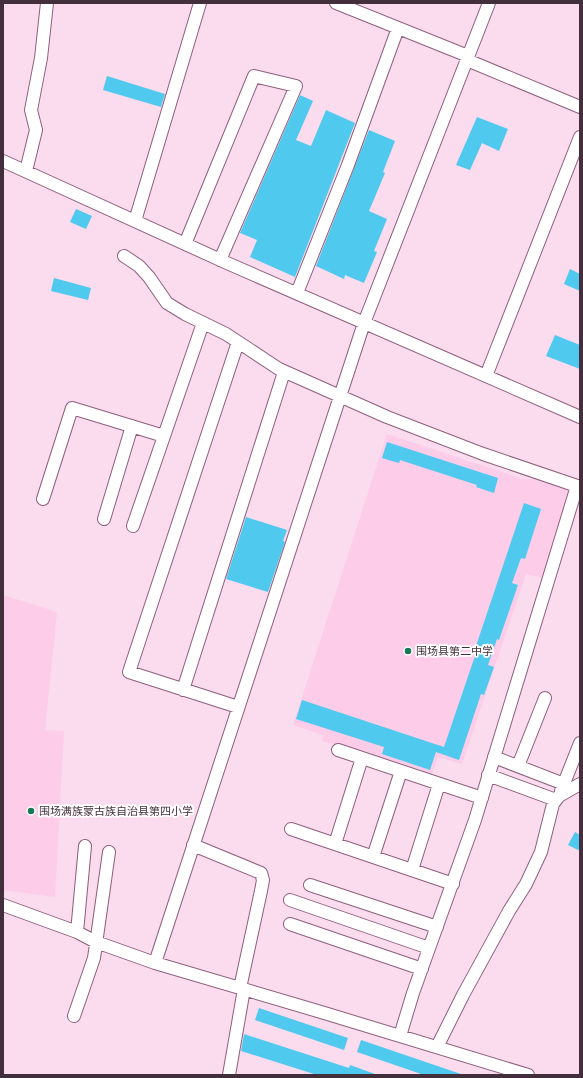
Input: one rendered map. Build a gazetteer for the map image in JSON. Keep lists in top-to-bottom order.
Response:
{
  "places": ["围场县第二中学", "围场满族蒙古族自治县第四小学"]
}
